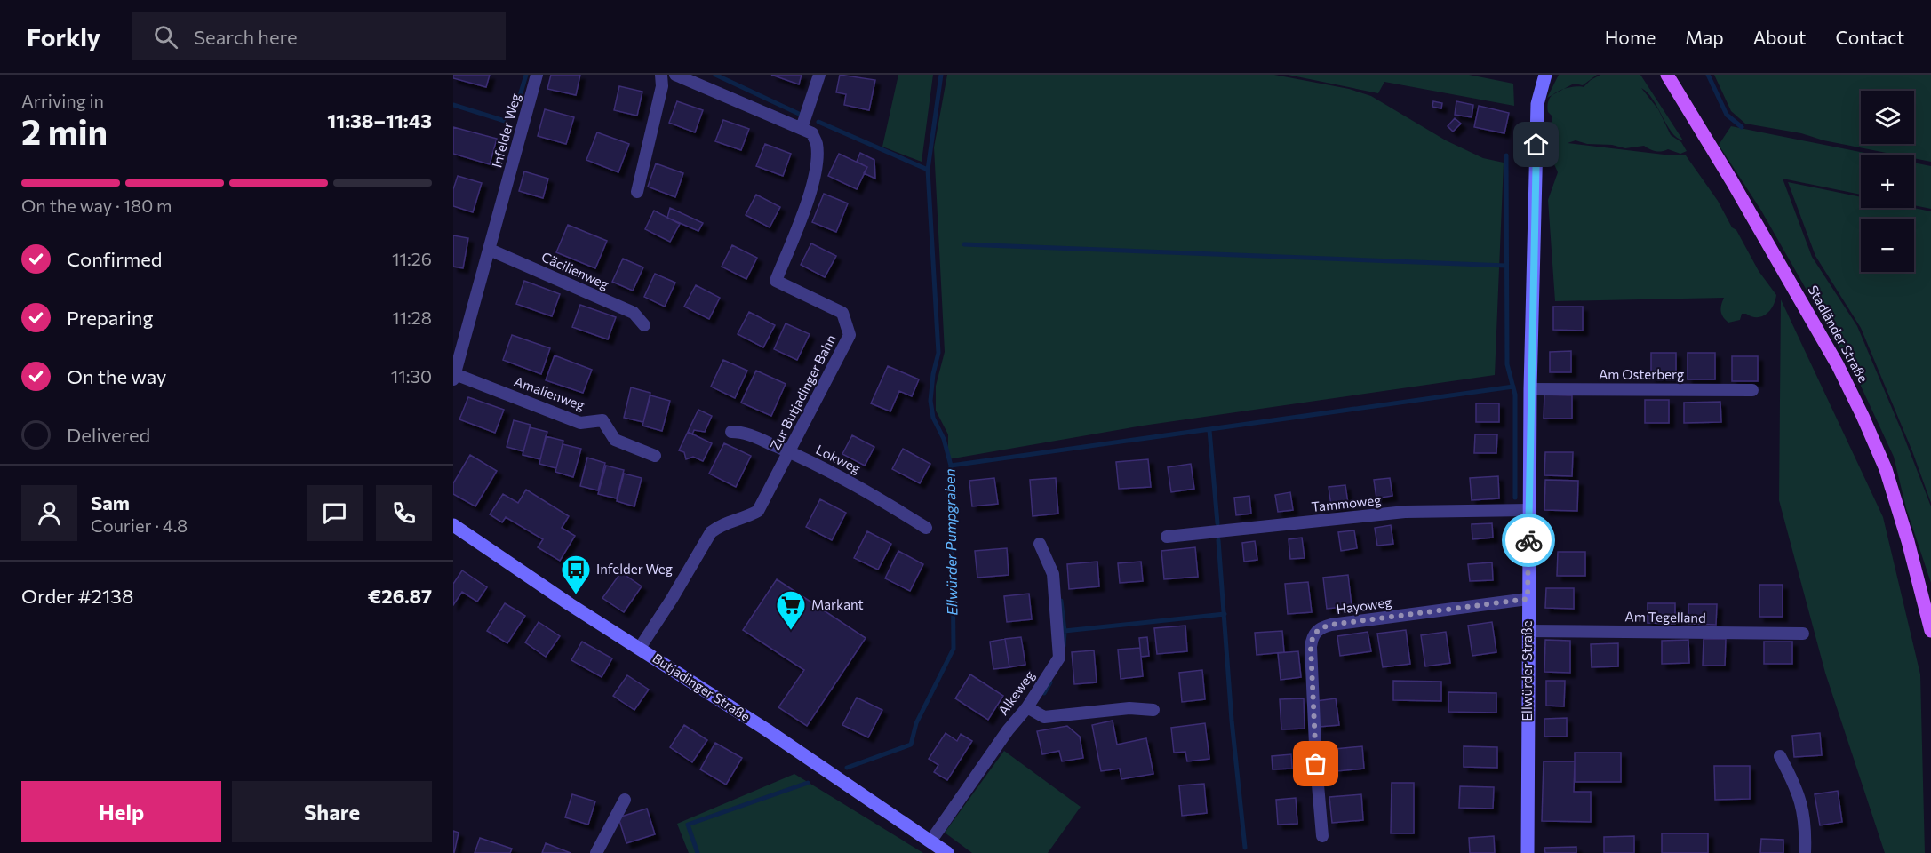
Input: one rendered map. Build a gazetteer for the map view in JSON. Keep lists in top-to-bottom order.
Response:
{
  "streets": {
    "main road": ["Stadländer Straße"],
    "street": [
      "Infelder Weg",
      "Cäcilienweg",
      "Am Osterberg",
      "Zur Butjadinger Bahn",
      "Amalienweg",
      "Lokweg",
      "Tammoweg",
      "Hayoweg",
      "Am Tegelland",
      "Ellwürder Straße",
      "Butjadinger Straße",
      "Alkeweg"
    ]
  },
  "crossings": [
    ["Infelder Weg", "Cäcilienweg"],
    ["Infelder Weg", "Amalienweg"],
    ["Am Osterberg", "Ellwürder Straße"],
    ["Zur Butjadinger Bahn", "Lokweg"],
    ["Zur Butjadinger Bahn", "Butjadinger Straße"],
    ["Tammoweg", "Ellwürder Straße"],
    ["Hayoweg", "Ellwürder Straße"],
    ["Am Tegelland", "Ellwürder Straße"],
    ["Butjadinger Straße", "Alkeweg"]
  ],
  "water": ["Ellwürder Pumpgraben"],
  "places": {
    "bus stop": ["Infelder Weg"],
    "supermarket": ["Markant"]
  },
  "page": {
    "header": "Forkly",
    "search": "Search here",
    "nav": [
      "Home",
      "Map",
      "About",
      "Contact"
    ],
    "heading": ["2 min", "Arriving in", "11:38–11:43"],
    "panel": [
      "Sam",
      "Courier · 4.8",
      "Order #2138",
      "€26.87"
    ],
    "map_buttons": ["+", "−"],
    "bar": "On the way · 180 m",
    "list": [
      ["Confirmed", "11:26"],
      ["Preparing", "11:28"],
      ["On the way", "11:30"],
      "Delivered"
    ],
    "buttons": ["Help", "Share"]
  }
}
